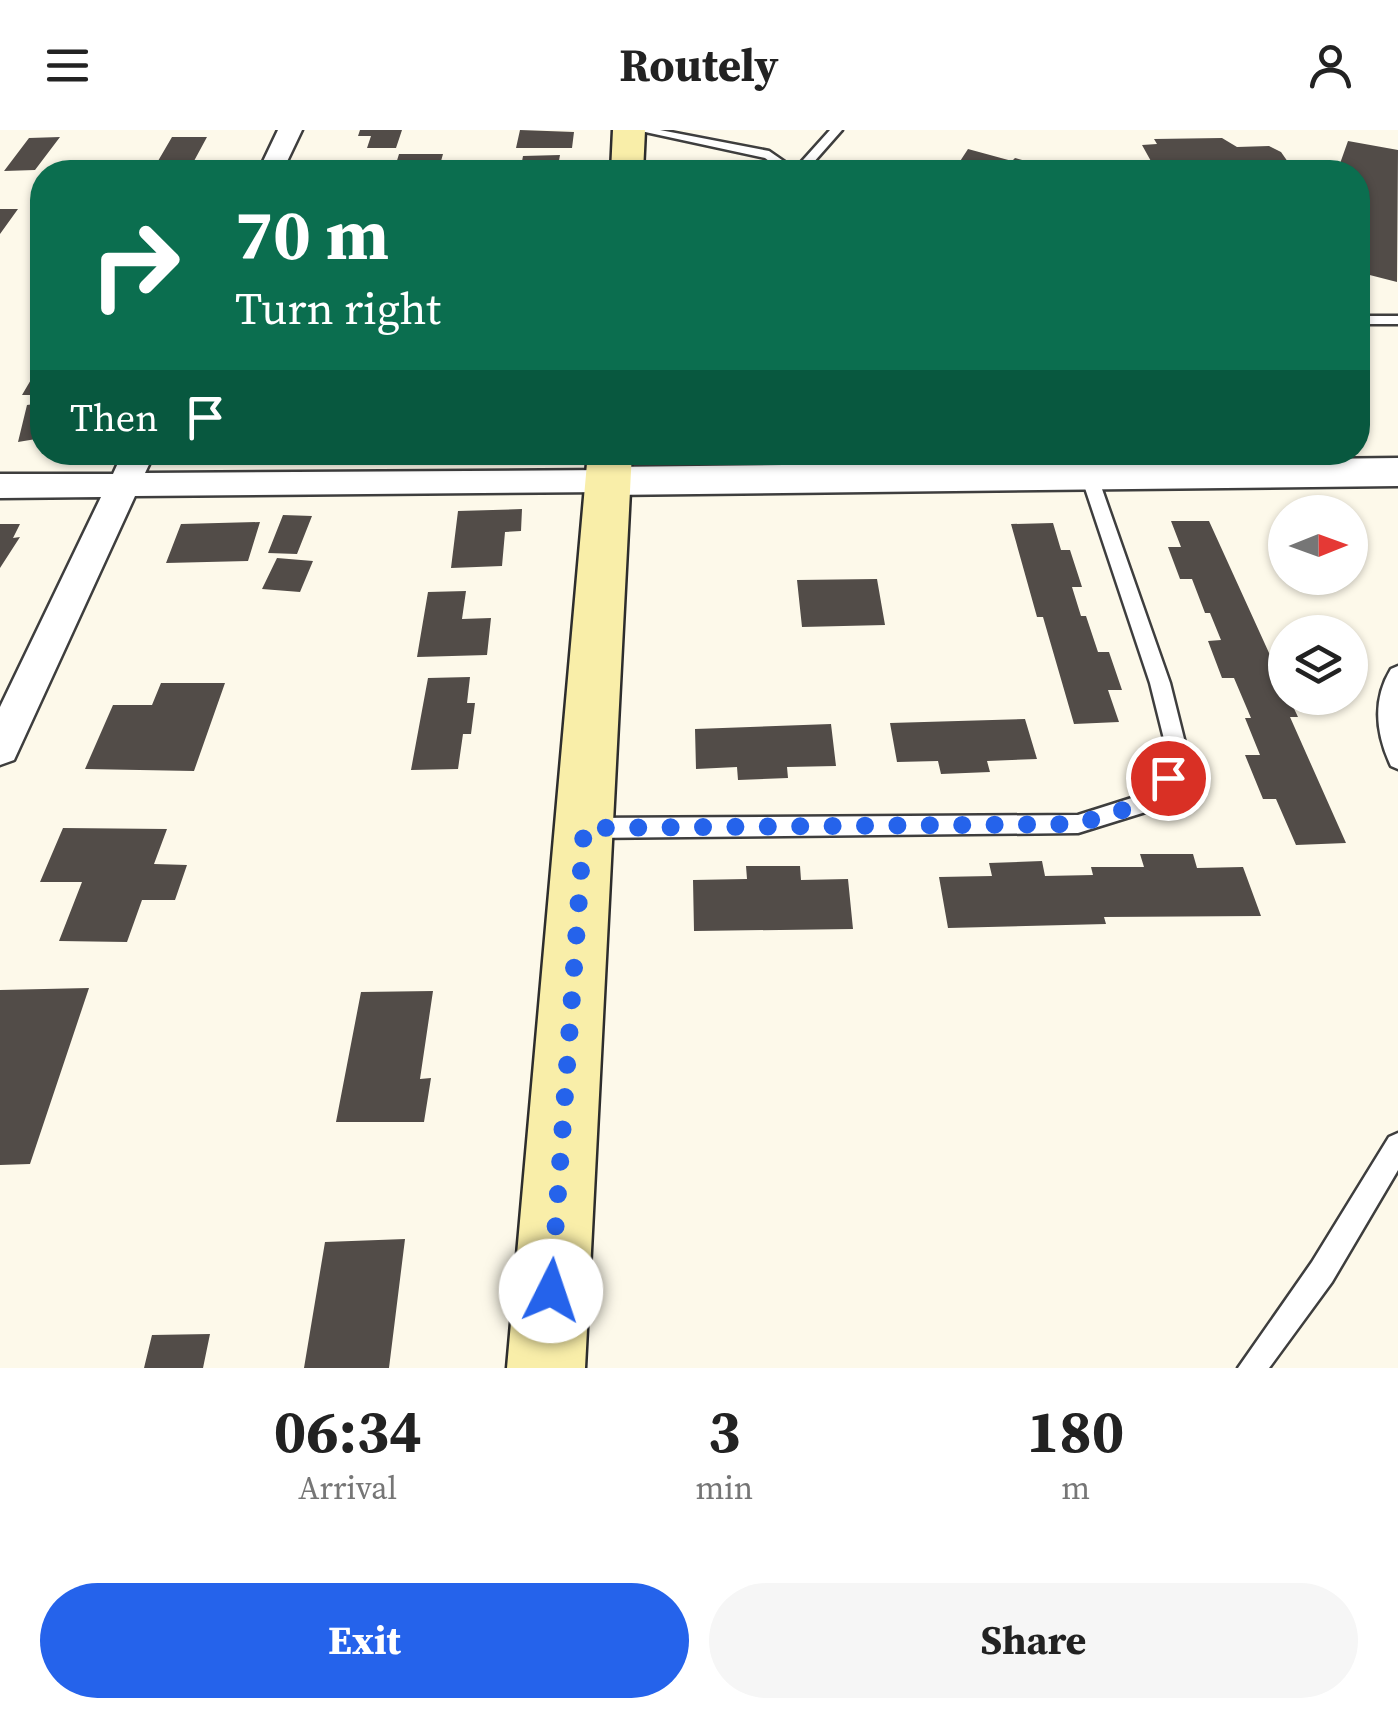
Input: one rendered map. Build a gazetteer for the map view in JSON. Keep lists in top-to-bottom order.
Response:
{
  "north": "right",
  "page": {
    "header": "Routely",
    "turn": ["70 m", "Turn right"],
    "then": "Then",
    "eta": [
      "06:34",
      "Arrival",
      "3",
      "min",
      "180",
      "m"
    ],
    "buttons": ["Exit", "Share"]
  }
}
